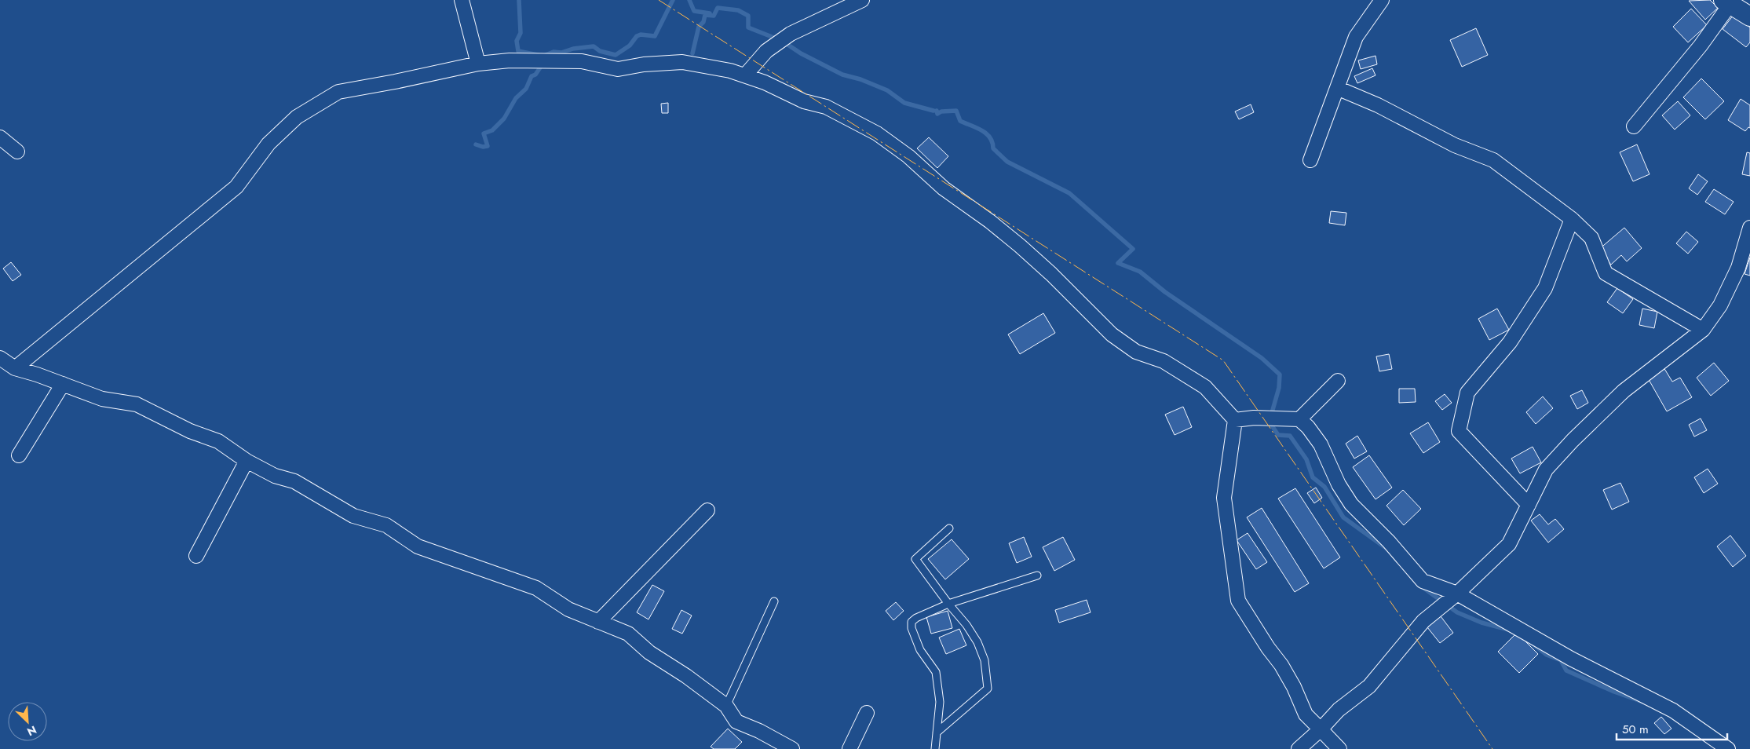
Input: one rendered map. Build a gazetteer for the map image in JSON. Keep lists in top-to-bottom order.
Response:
{
  "scale_bar": "50 m",
  "north": "bottom right"
}
